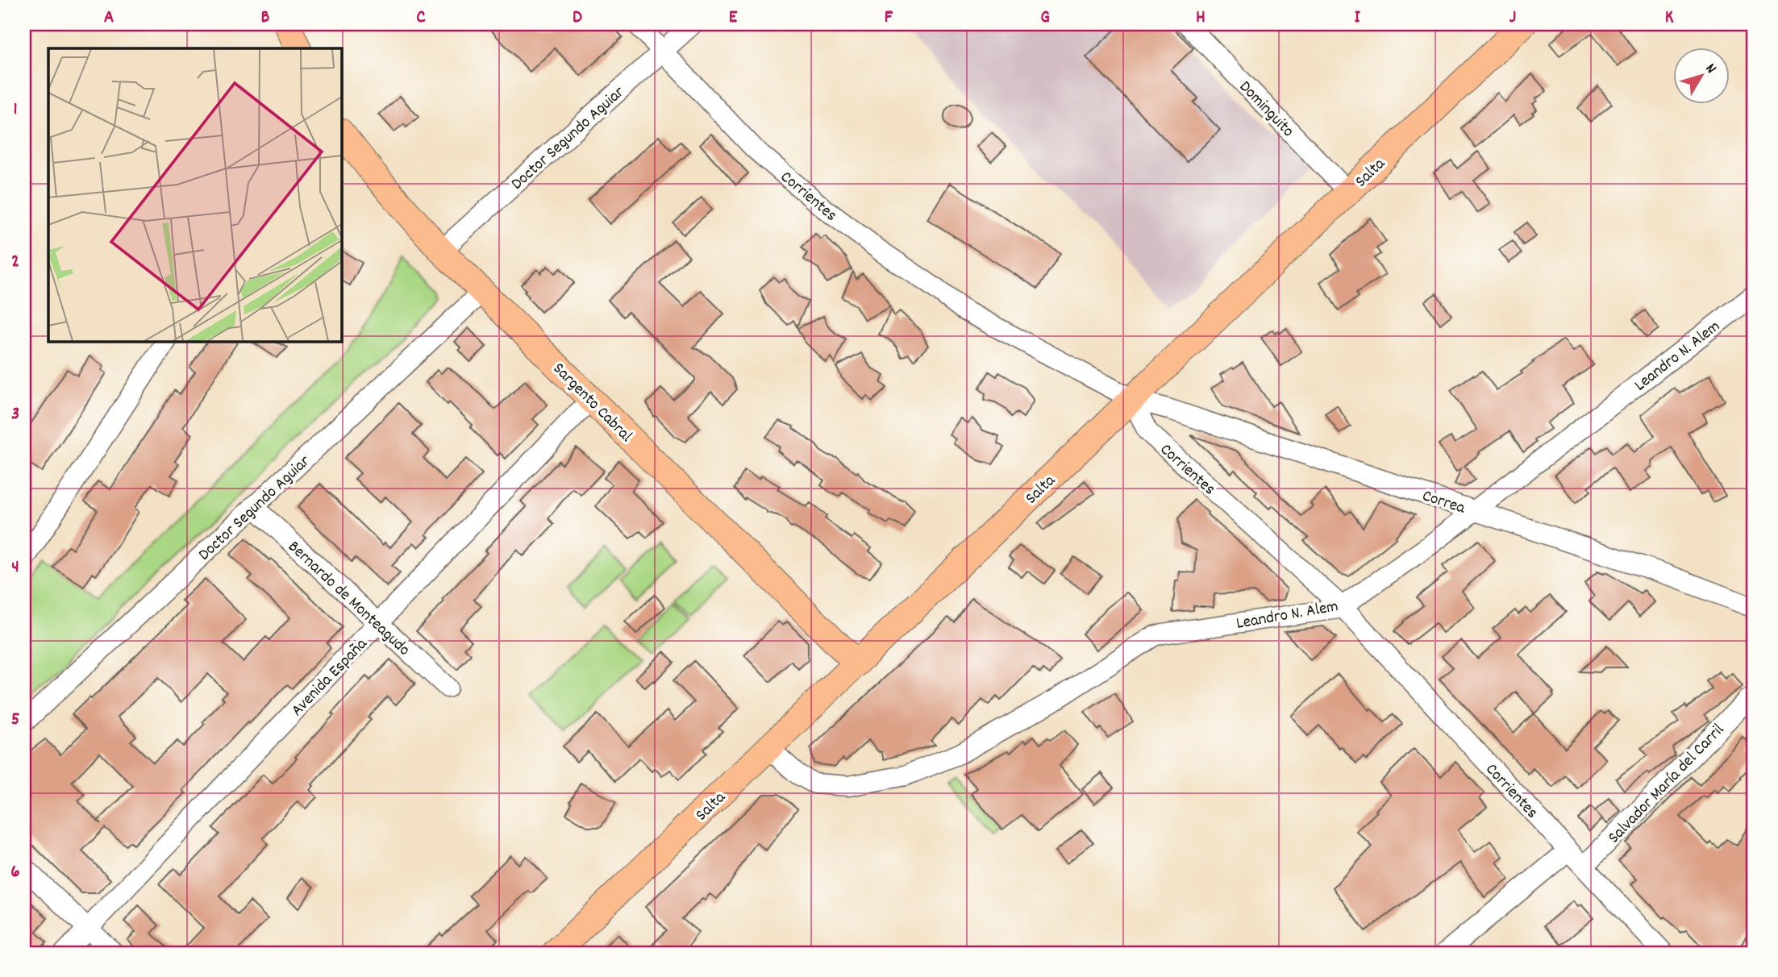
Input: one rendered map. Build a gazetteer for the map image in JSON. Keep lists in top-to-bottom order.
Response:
{
  "streets": {
    "main road": ["Salta", "Sargento Cabral"],
    "street": [
      "Dominguito",
      "Doctor Segundo Aguiar",
      "Corrientes",
      "Leandro N. Alem",
      "Correa",
      "Bernardo de Monteagudo",
      "Avenida España",
      "Salvador María del Carril"
    ]
  },
  "crossings": [
    ["Dominguito", "Salta"],
    ["Doctor Segundo Aguiar", "Corrientes"],
    ["Doctor Segundo Aguiar", "Sargento Cabral"],
    ["Doctor Segundo Aguiar", "Bernardo de Monteagudo"],
    ["Salta", "Corrientes"],
    ["Salta", "Leandro N. Alem"],
    ["Salta", "Sargento Cabral"],
    ["Salta", "Correa"],
    ["Corrientes", "Leandro N. Alem"],
    ["Corrientes", "Correa"],
    ["Corrientes", "Salvador María del Carril"],
    ["Leandro N. Alem", "Correa"],
    ["Sargento Cabral", "Avenida España"],
    ["Bernardo de Monteagudo", "Avenida España"]
  ],
  "north": "top right",
  "grid": {
    "columns": [
      "A",
      "B",
      "C",
      "D",
      "E",
      "F",
      "G",
      "H",
      "I",
      "J",
      "K"
    ],
    "rows": [
      "1",
      "2",
      "3",
      "4",
      "5",
      "6"
    ]
  }
}
